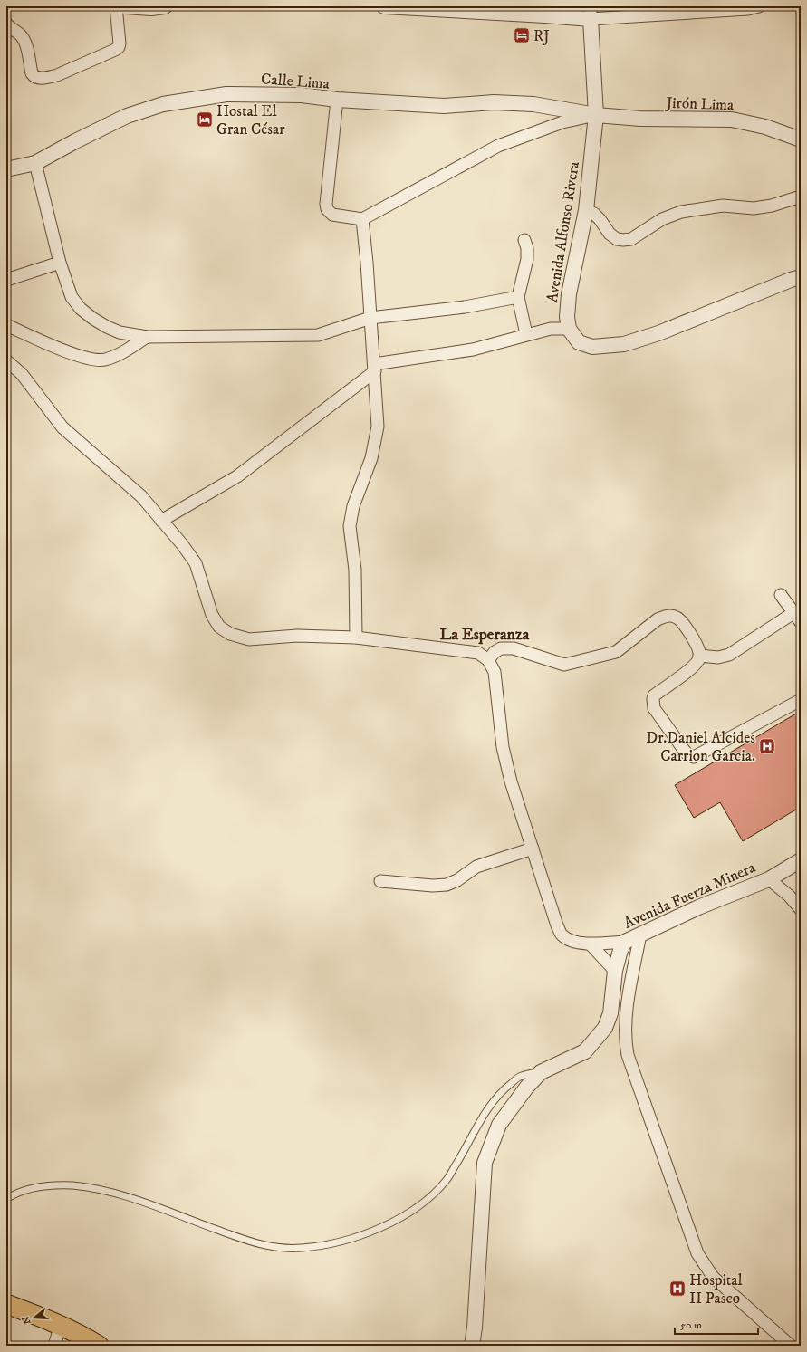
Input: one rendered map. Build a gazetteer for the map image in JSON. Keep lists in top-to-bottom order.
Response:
{
  "streets": {
    "street": [
      "Calle Lima",
      "Jirón Lima",
      "Avenida Alfonso Rivera",
      "Avenida Fuerza Minera"
    ]
  },
  "crossings": [
    ["Calle Lima", "Jirón Lima"],
    ["Calle Lima", "Avenida Alfonso Rivera"],
    ["Jirón Lima", "Avenida Alfonso Rivera"]
  ],
  "districts": ["La Esperanza"],
  "places": {
    "hotel": ["RJ", "Hostal El Gran César"],
    "hospital": ["Dr.Daniel Alcides Carrion Garcia.", "Hospital II Pasco"]
  },
  "scale_bar": "50 m",
  "north": "left"
}
